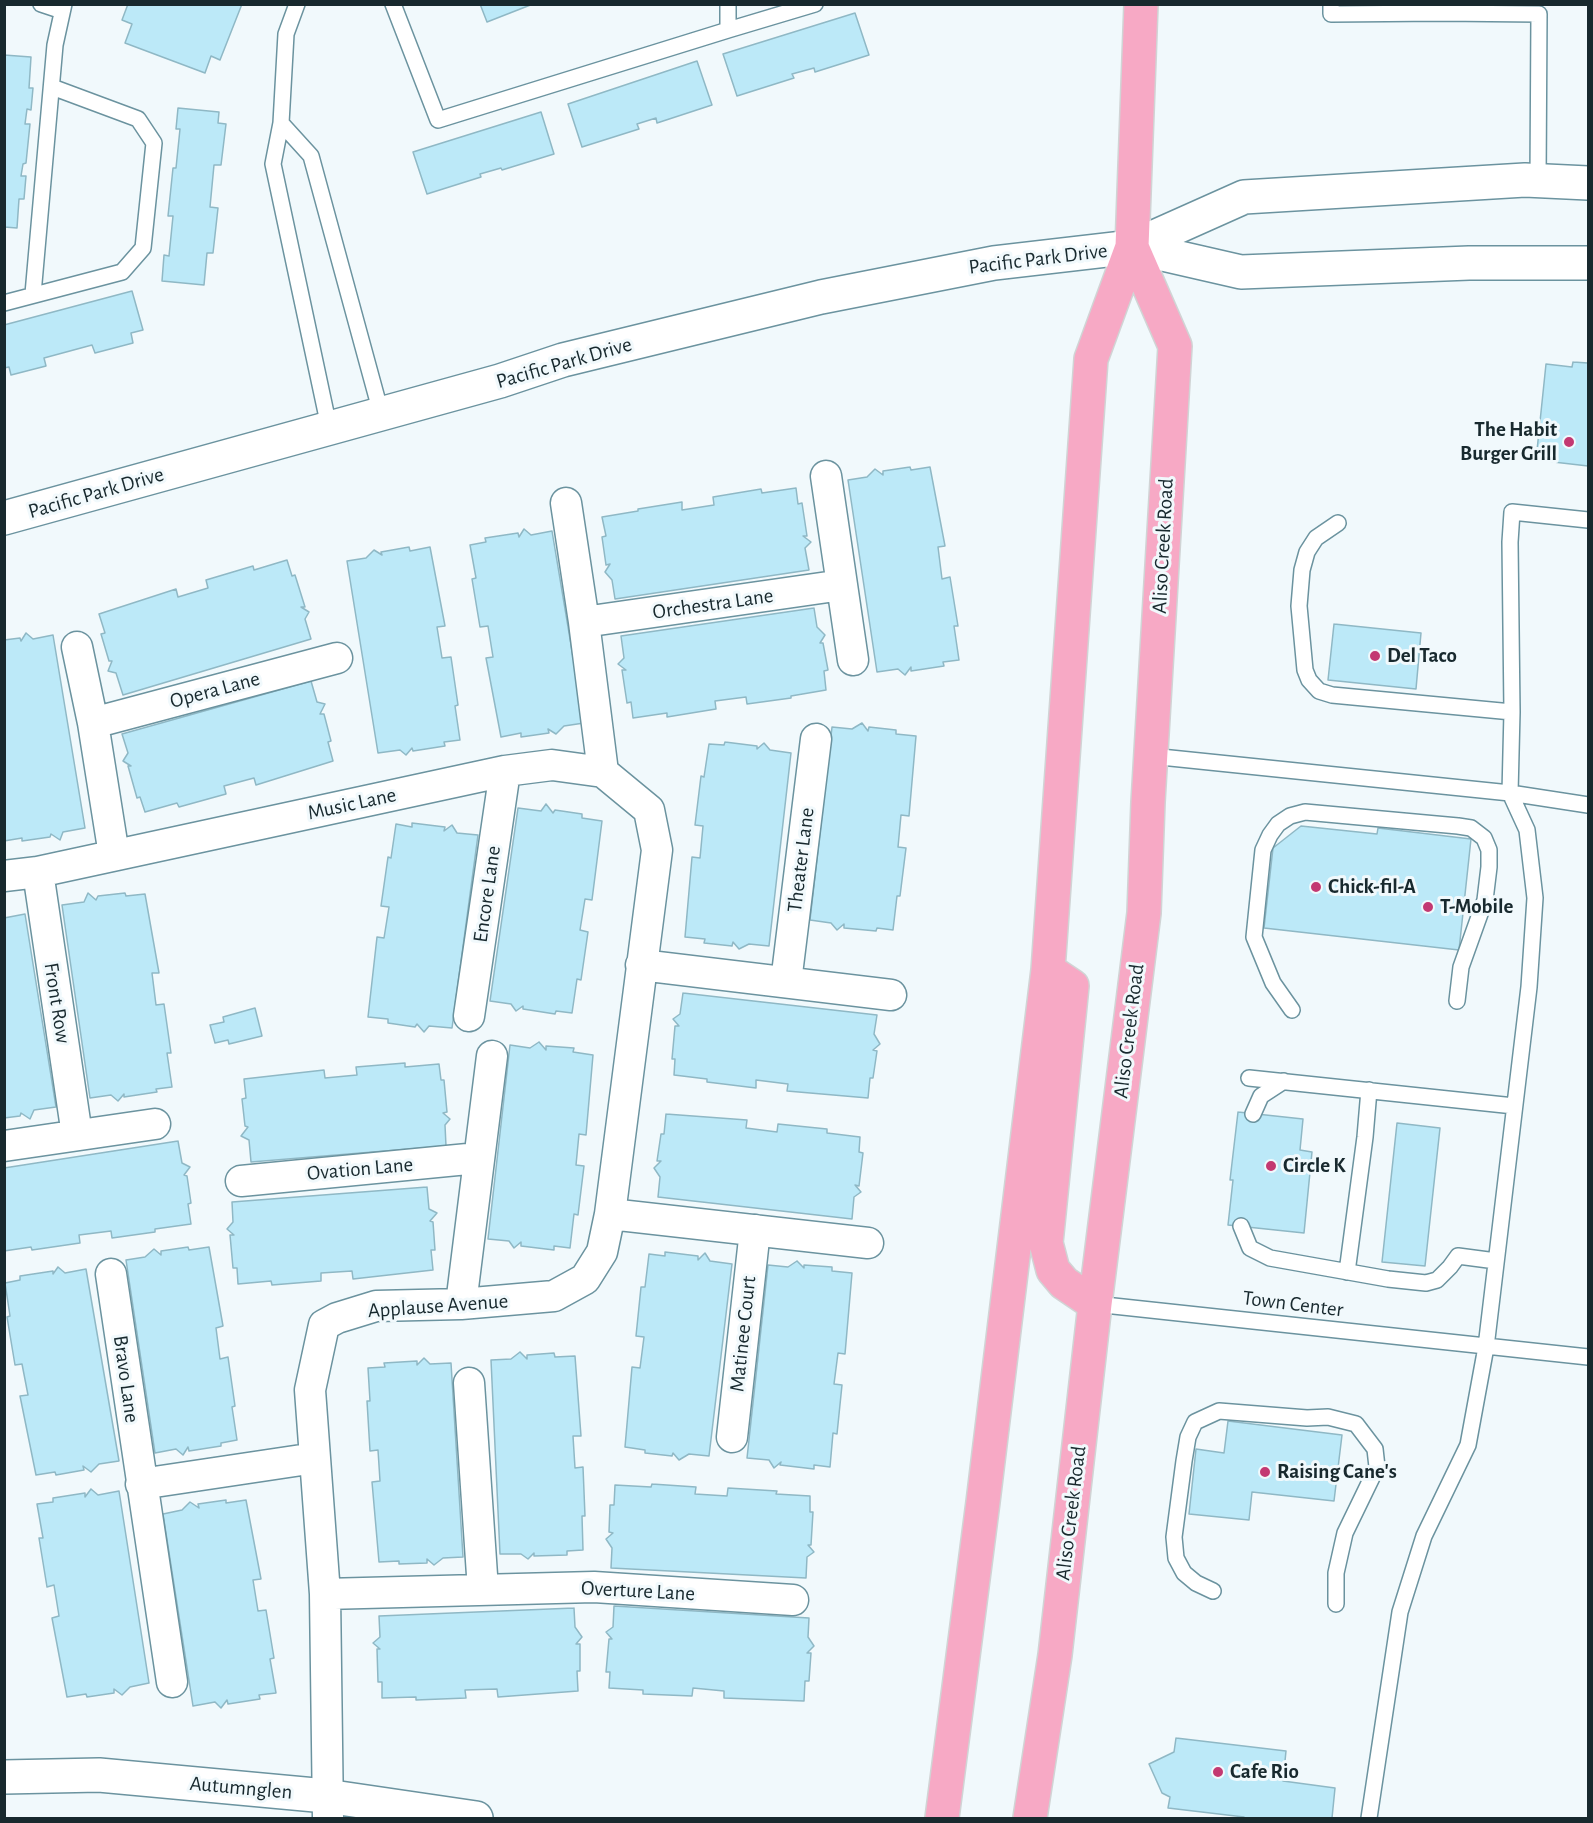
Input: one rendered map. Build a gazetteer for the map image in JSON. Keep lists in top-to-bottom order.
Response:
{
  "streets": {
    "main road": ["Pacific Park Drive", "Aliso Creek Road", "Autumnglen"],
    "street": [
      "Orchestra Lane",
      "Opera Lane",
      "Music Lane",
      "Theater Lane",
      "Encore Lane",
      "Front Row",
      "Ovation Lane",
      "Applause Avenue",
      "Matinee Court",
      "Bravo Lane",
      "Overture Lane"
    ],
    "lane": ["Town Center"]
  },
  "crossings": [
    ["Pacific Park Drive", "Aliso Creek Road"],
    ["Aliso Creek Road", "Town Center"],
    ["Music Lane", "Encore Lane"],
    ["Music Lane", "Front Row"],
    ["Music Lane", "Applause Avenue"],
    ["Applause Avenue", "Overture Lane"],
    ["Applause Avenue", "Autumnglen"]
  ],
  "places": [
    "The Habit Burger Grill",
    "Del Taco",
    "Chick-fil-A",
    "T-Mobile",
    "Circle K",
    "Raising Cane's",
    "Cafe Rio"
  ]
}
